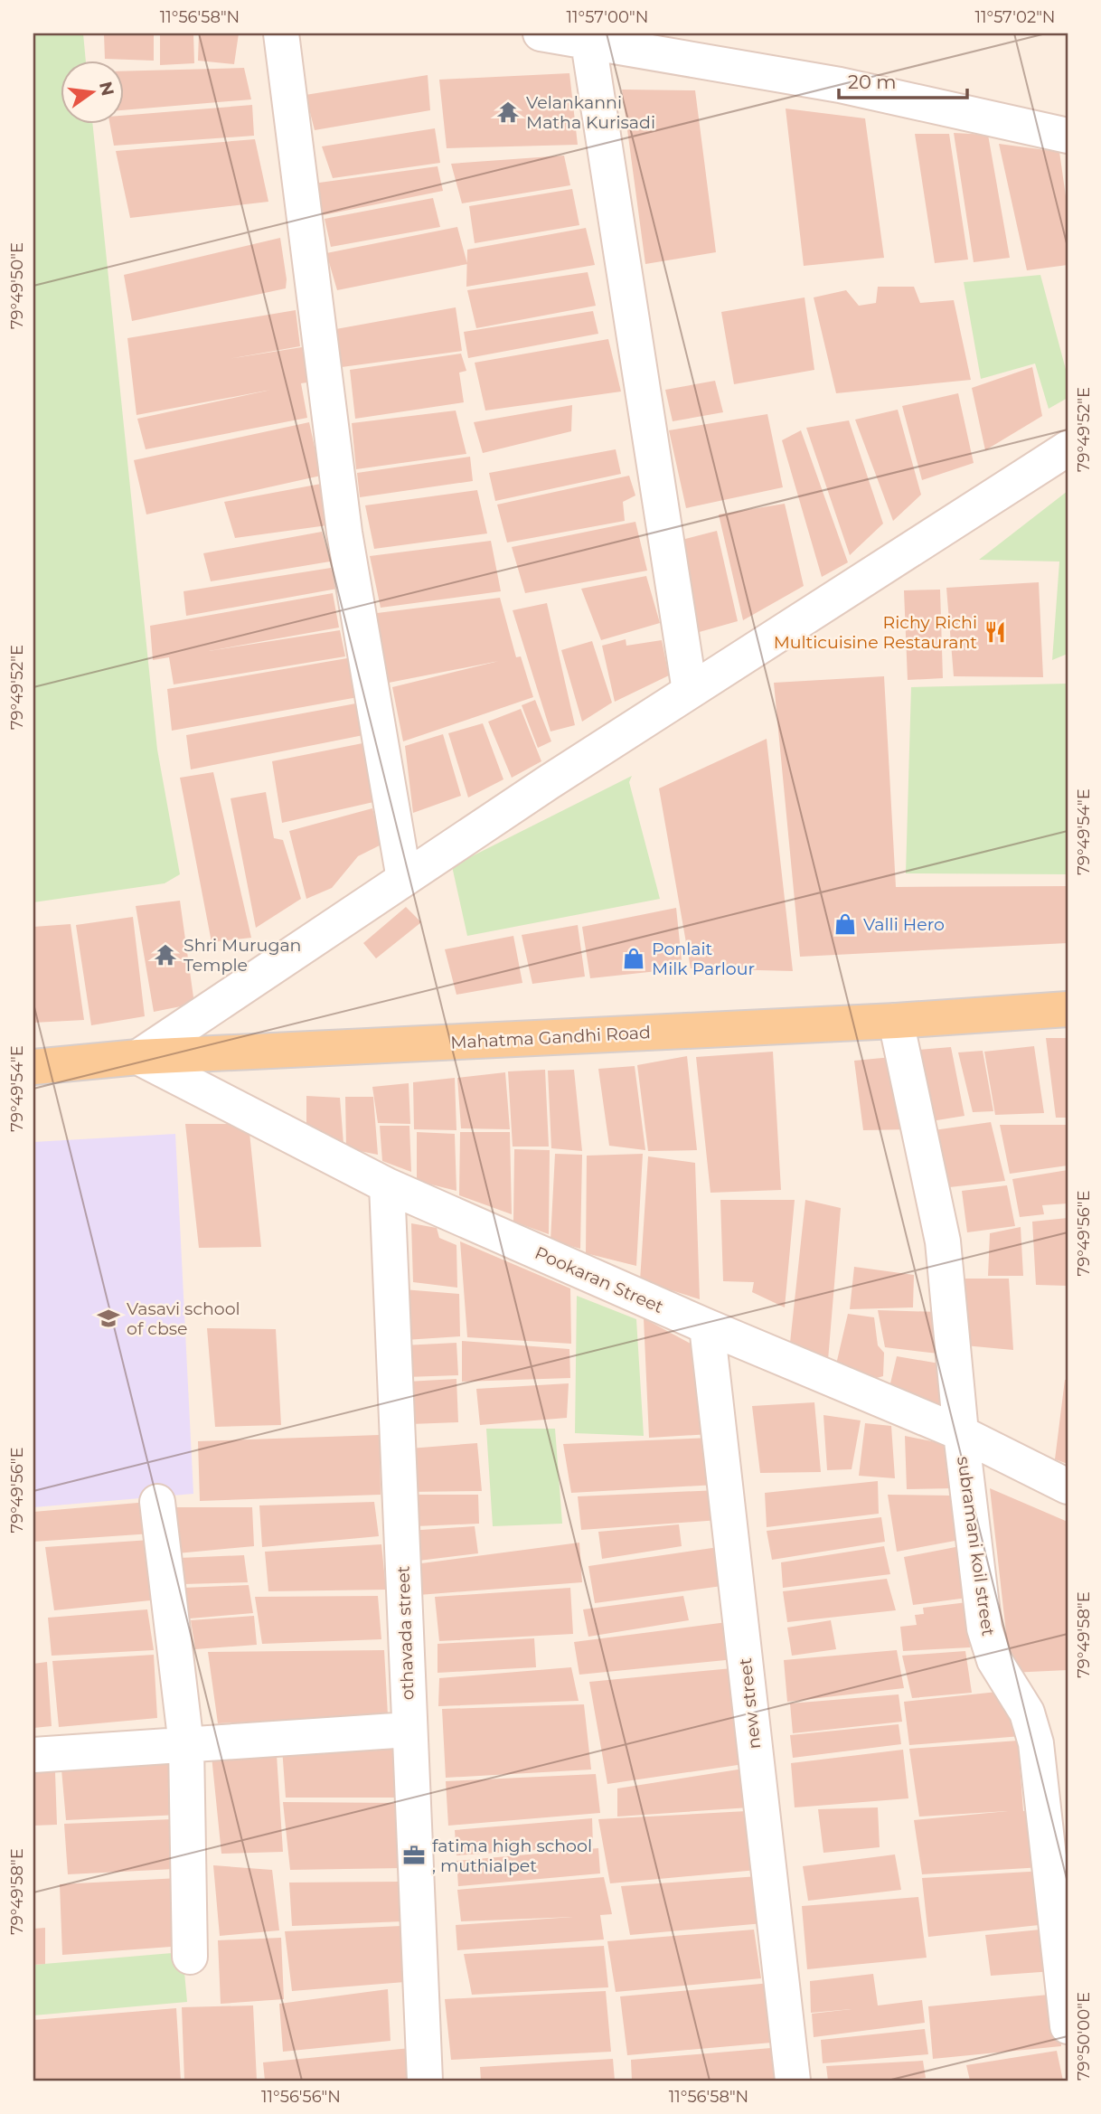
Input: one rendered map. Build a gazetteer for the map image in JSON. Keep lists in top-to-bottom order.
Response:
{
  "streets": {
    "main road": ["Mahatma Gandhi Road"],
    "street": [
      "Pookaran Street",
      "subramani koil street",
      "othavada street",
      "new street"
    ]
  },
  "crossings": [
    ["Mahatma Gandhi Road", "Pookaran Street"],
    ["Mahatma Gandhi Road", "subramani koil street"],
    ["Pookaran Street", "subramani koil street"],
    ["Pookaran Street", "othavada street"],
    ["Pookaran Street", "new street"]
  ],
  "places": {
    "temple": ["Velankanni Matha Kurisadi", "Shri Murugan Temple"],
    "restaurant": ["Richy Richi Multicuisine Restaurant"],
    "shop": ["Valli Hero", "Ponlait Milk Parlour"],
    "school or university": ["Vasavi school of cbse"],
    "office": ["fatima high school , muthialpet"]
  },
  "scale_bar": "20 m",
  "north": "right",
  "coordinates": [
    "11°56'58\"N",
    "11°57'00\"N",
    "11°57'02\"N",
    "79°49'50\"E",
    "79°49'52\"E",
    "79°49'54\"E",
    "79°49'56\"E",
    "79°49'58\"E",
    "79°50'00\"E",
    "11°56'56\"N"
  ]
}
